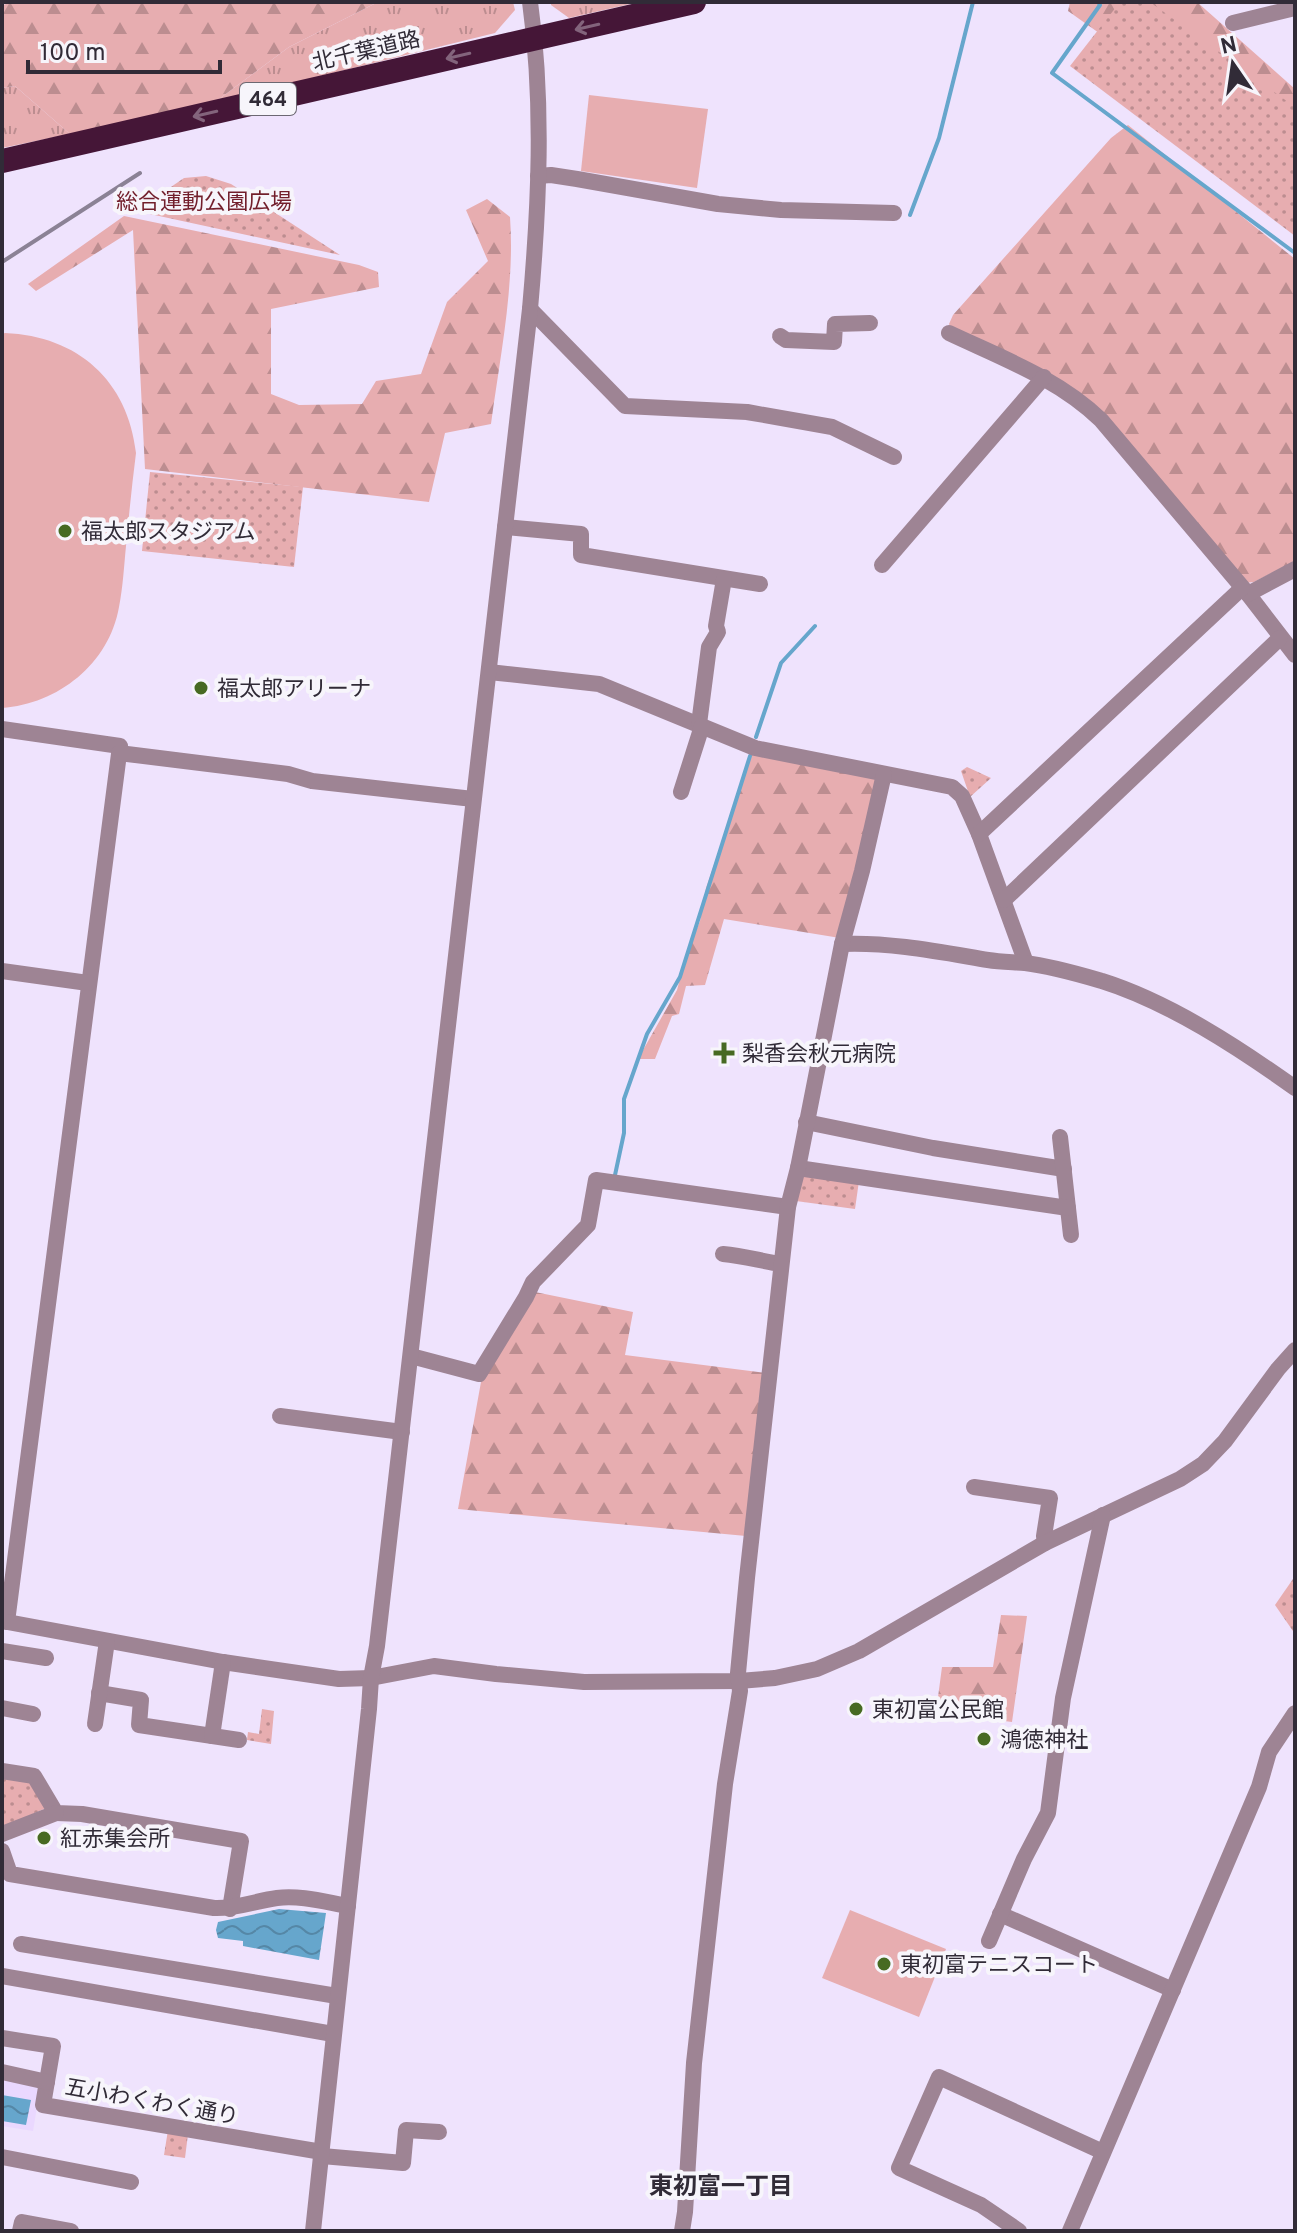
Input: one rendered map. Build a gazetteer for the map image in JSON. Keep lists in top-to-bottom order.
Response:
{
  "streets": {
    "highway": ["北千葉道路", "464"],
    "street": ["五小わくわく通り"]
  },
  "one_way": ["北千葉道路"],
  "districts": ["東初富一丁目"],
  "parks": ["総合運動公園広場"],
  "places": {
    "other": [
      "福太郎スタジアム",
      "福太郎アリーナ",
      "東初富公民館",
      "鴻徳神社",
      "紅赤集会所",
      "東初富テニスコート"
    ],
    "health": ["梨香会秋元病院"]
  },
  "scale_bar": "100 m",
  "north": "top"
}
